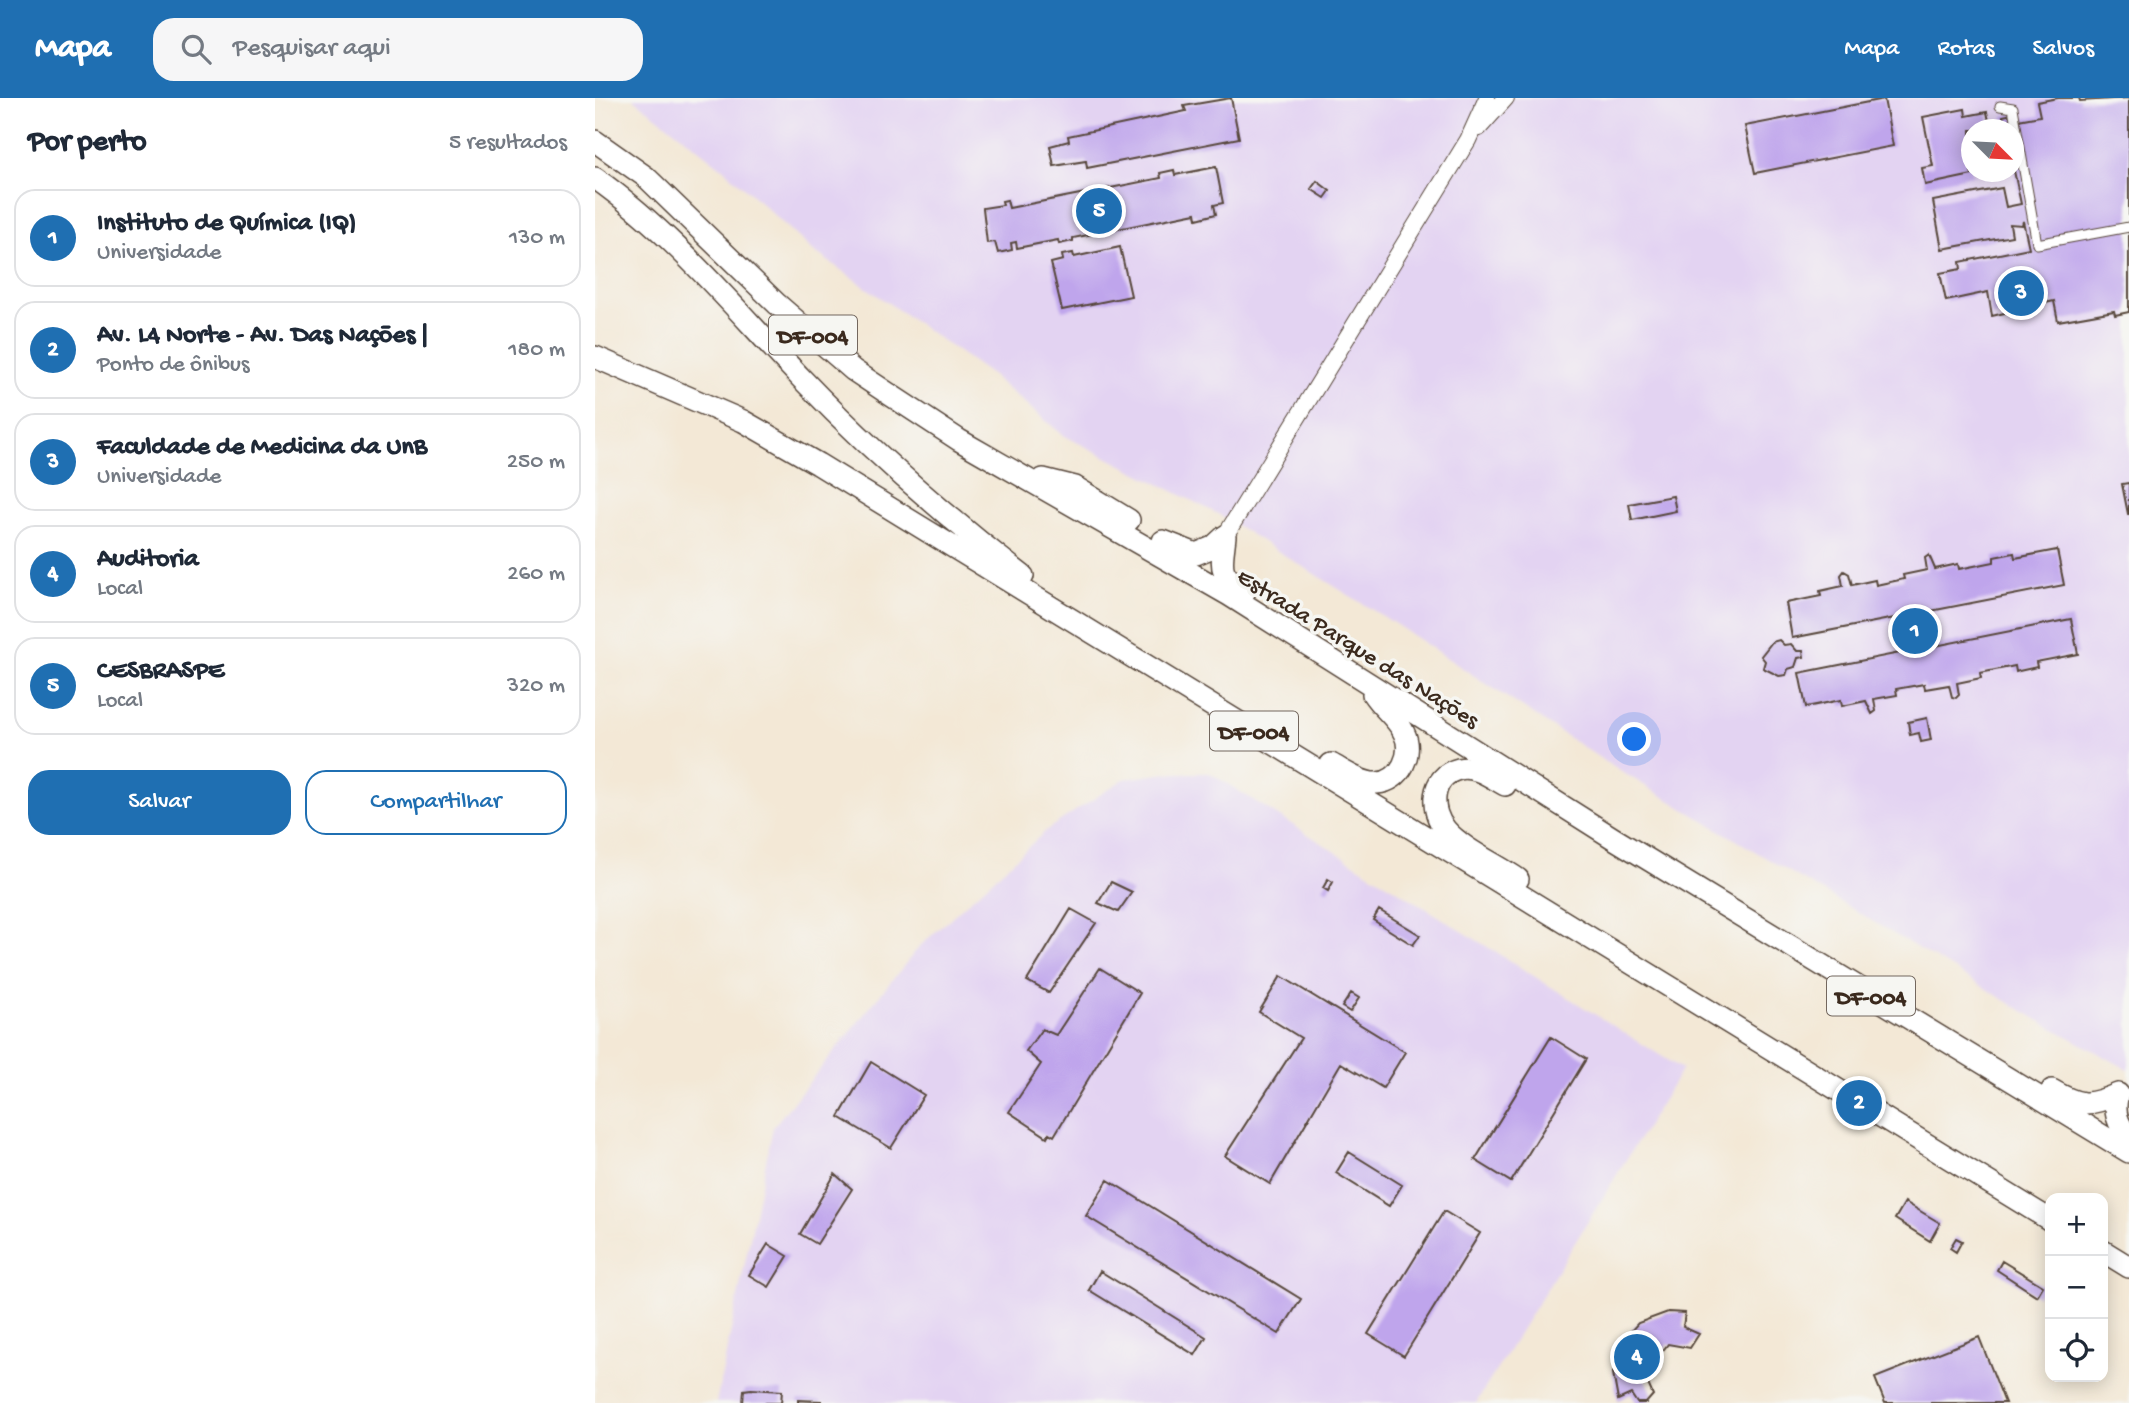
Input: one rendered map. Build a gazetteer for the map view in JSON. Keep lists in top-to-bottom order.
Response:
{
  "streets": {
    "highway": ["DF-004", "Estrada Parque das Nações"]
  },
  "north": "bottom right",
  "page": {
    "header": "Mapa",
    "search": "Pesquisar aqui",
    "nav": ["Mapa", "Rotas", "Salvos"],
    "heading": ["Por perto", "5 resultados"],
    "pins": [
      "5",
      "3",
      "1",
      "2",
      "4"
    ],
    "list": [
      {
        "mark": "1",
        "name": "Instituto de Química (IQ)",
        "note": "Universidade",
        "value": "130 m"
      },
      {
        "mark": "2",
        "name": "Av. L4 Norte - Av. Das Nações |",
        "note": "Ponto de ônibus",
        "value": "180 m"
      },
      {
        "mark": "3",
        "name": "Faculdade de Medicina da UnB",
        "note": "Universidade",
        "value": "250 m"
      },
      {
        "mark": "4",
        "name": "Auditoria",
        "note": "Local",
        "value": "260 m"
      },
      {
        "mark": "5",
        "name": "CESBRASPE",
        "note": "Local",
        "value": "320 m"
      }
    ],
    "buttons": ["Salvar", "Compartilhar"],
    "map_buttons": ["+", "−"]
  }
}
